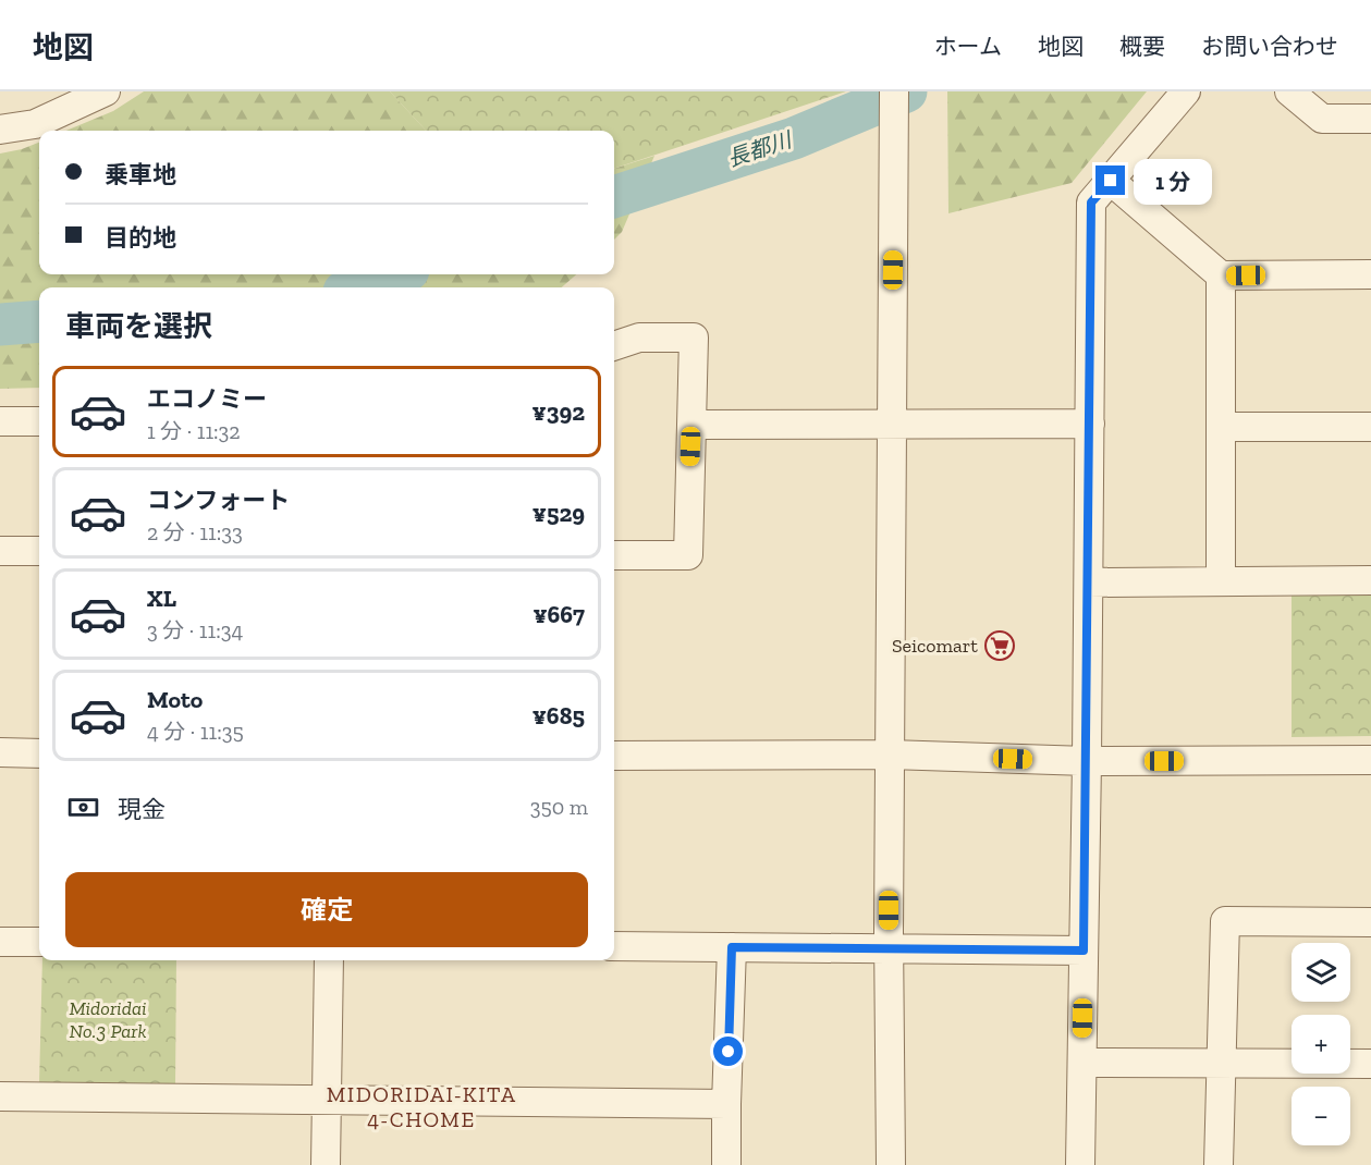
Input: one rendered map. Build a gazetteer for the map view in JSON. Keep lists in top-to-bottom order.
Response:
{
  "districts": ["MIDORIDAI-KITA 4-CHOME"],
  "water": ["長都川"],
  "parks": ["Midoridai No.3 Park"],
  "places": {
    "supermarket": ["Seicomart"]
  },
  "page": {
    "header": "地図",
    "nav": [
      "ホーム",
      "地図",
      "概要",
      "お問い合わせ"
    ],
    "banner": ["乗車地", "目的地"],
    "bubble": "1 分",
    "heading": "車両を選択",
    "list": [
      {
        "name": "エコノミー",
        "note": "1 分 · 11:32",
        "value": "¥392"
      },
      {
        "name": "コンフォート",
        "note": "2 分 · 11:33",
        "value": "¥529"
      },
      {
        "name": "XL",
        "note": "3 分 · 11:34",
        "value": "¥667"
      },
      {
        "name": "Moto",
        "note": "4 分 · 11:35",
        "value": "¥685"
      }
    ],
    "pay": ["現金", "350 m"],
    "buttons": "確定",
    "map_buttons": ["+", "−"]
  }
}
